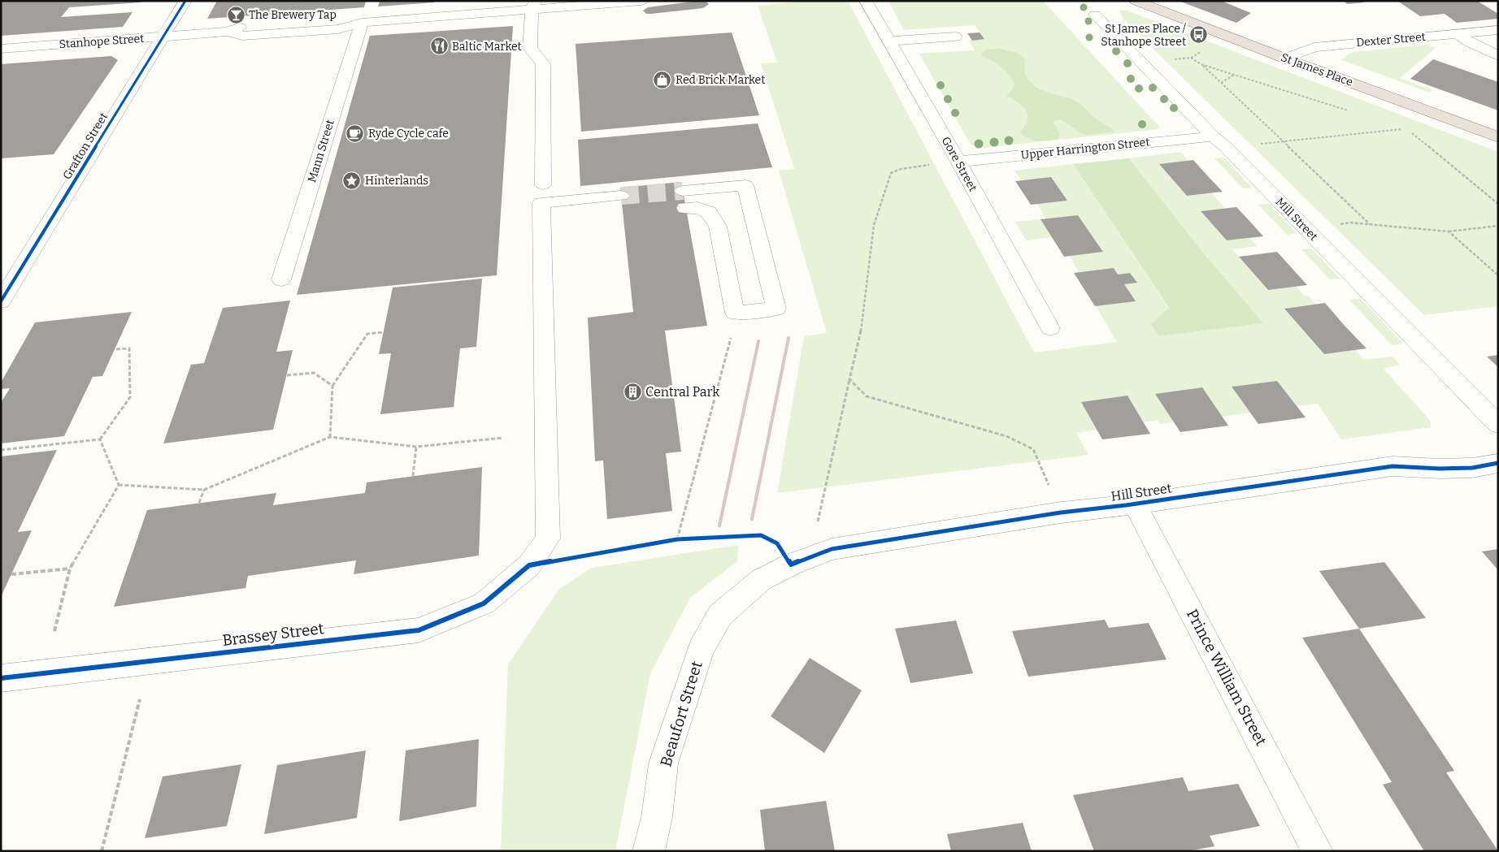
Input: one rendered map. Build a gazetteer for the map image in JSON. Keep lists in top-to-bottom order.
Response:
{
  "streets": {
    "highway": ["St James Place"],
    "street": [
      "Dexter Street",
      "Stanhope Street",
      "Grafton Street",
      "Upper Harrington Street",
      "Mann Street",
      "Gore Street",
      "Mill Street",
      "Hill Street",
      "Brassey Street",
      "Prince William Street",
      "Beaufort Street"
    ]
  },
  "crossings": [
    ["Dexter Street", "St James Place"],
    ["Stanhope Street", "Grafton Street"],
    ["Stanhope Street", "Mann Street"],
    ["Stanhope Street", "Brassey Street"],
    ["Upper Harrington Street", "Gore Street"],
    ["Upper Harrington Street", "Mill Street"],
    ["Hill Street", "Prince William Street"],
    ["Hill Street", "Beaufort Street"]
  ],
  "places": {
    "bar": ["The Brewery Tap"],
    "bus stop": ["St James Place / Stanhope Street"],
    "restaurant": ["Baltic Market"],
    "shop": ["Red Brick Market"],
    "cafe": ["Ryde Cycle cafe"],
    "place": ["Hinterlands"],
    "building": ["Central Park"]
  }
}
